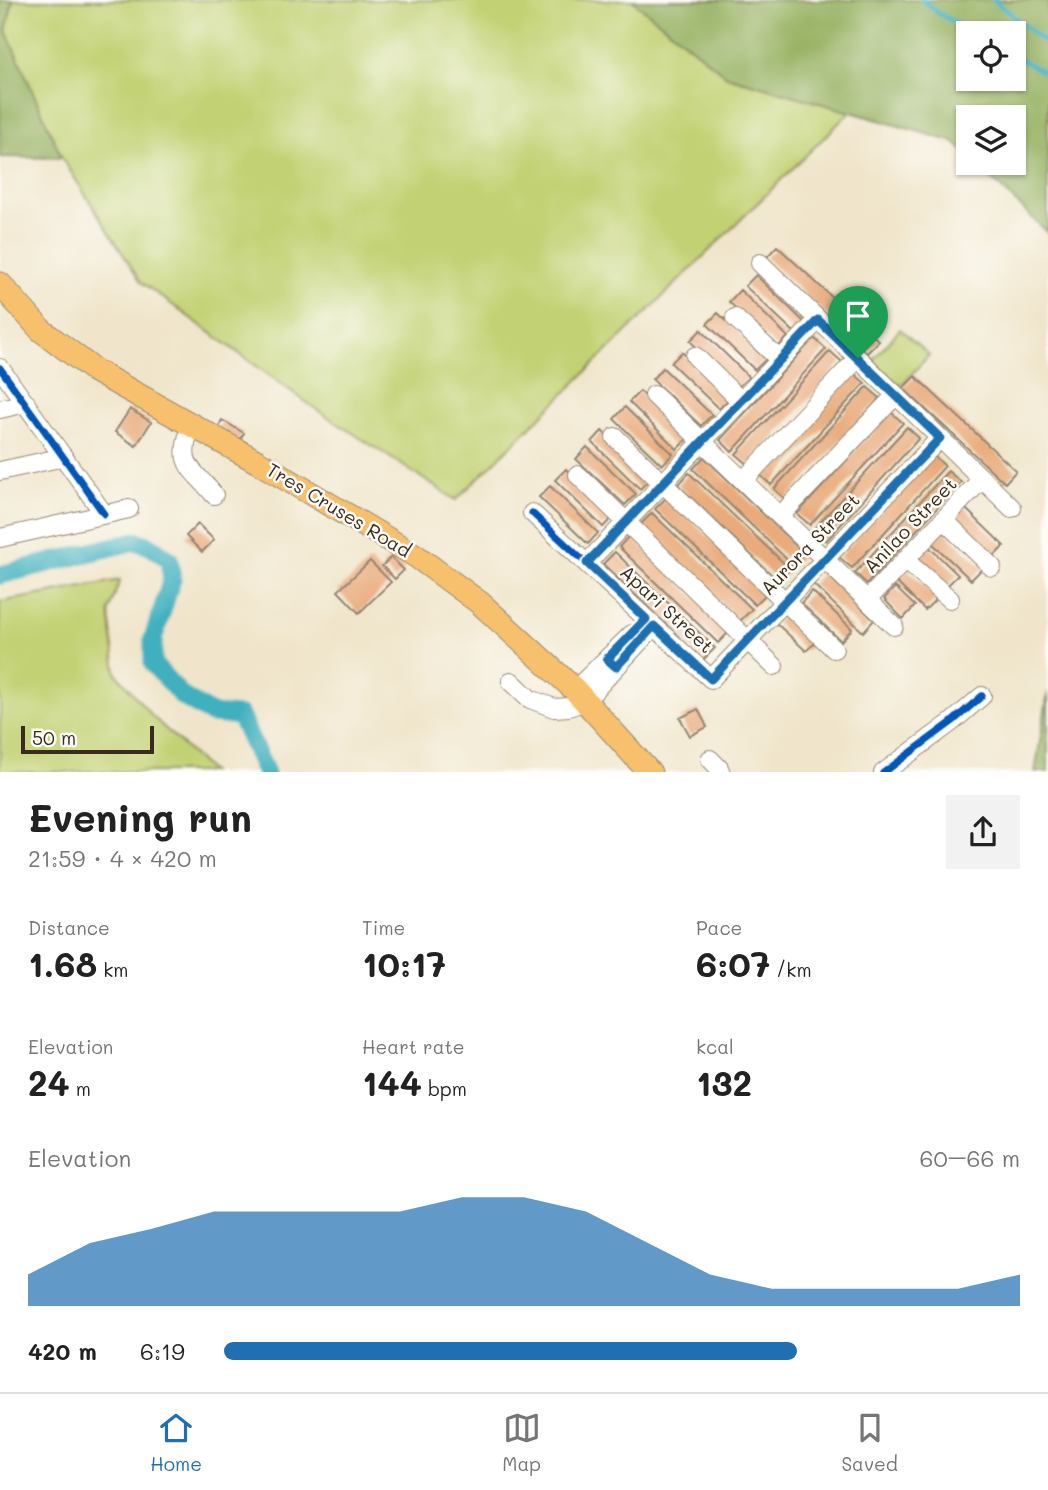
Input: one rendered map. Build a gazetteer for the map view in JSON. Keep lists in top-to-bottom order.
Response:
{
  "streets": {
    "main road": ["Tres Cruses Road"],
    "street": ["Anilao Street", "Aurora Street", "Apari Street"]
  },
  "crossings": [
    ["Aurora Street", "Apari Street"]
  ],
  "scale_bar": "50 m",
  "page": {
    "scale": "50 m",
    "heading": ["Evening run", "21:59 · 4 × 420 m"],
    "stats": [
      ["Distance", "1.68 km"],
      ["Time", "10:17"],
      ["Pace", "6:07 /km"],
      ["Elevation", "24 m"],
      ["Heart rate", "144 bpm"],
      ["kcal", "132"]
    ],
    "chart": ["Elevation", "60–66 m"],
    "list": [
      {
        "name": "420 m",
        "note": "6:19"
      }
    ],
    "tabs": ["Home", "Map", "Saved"]
  }
}
